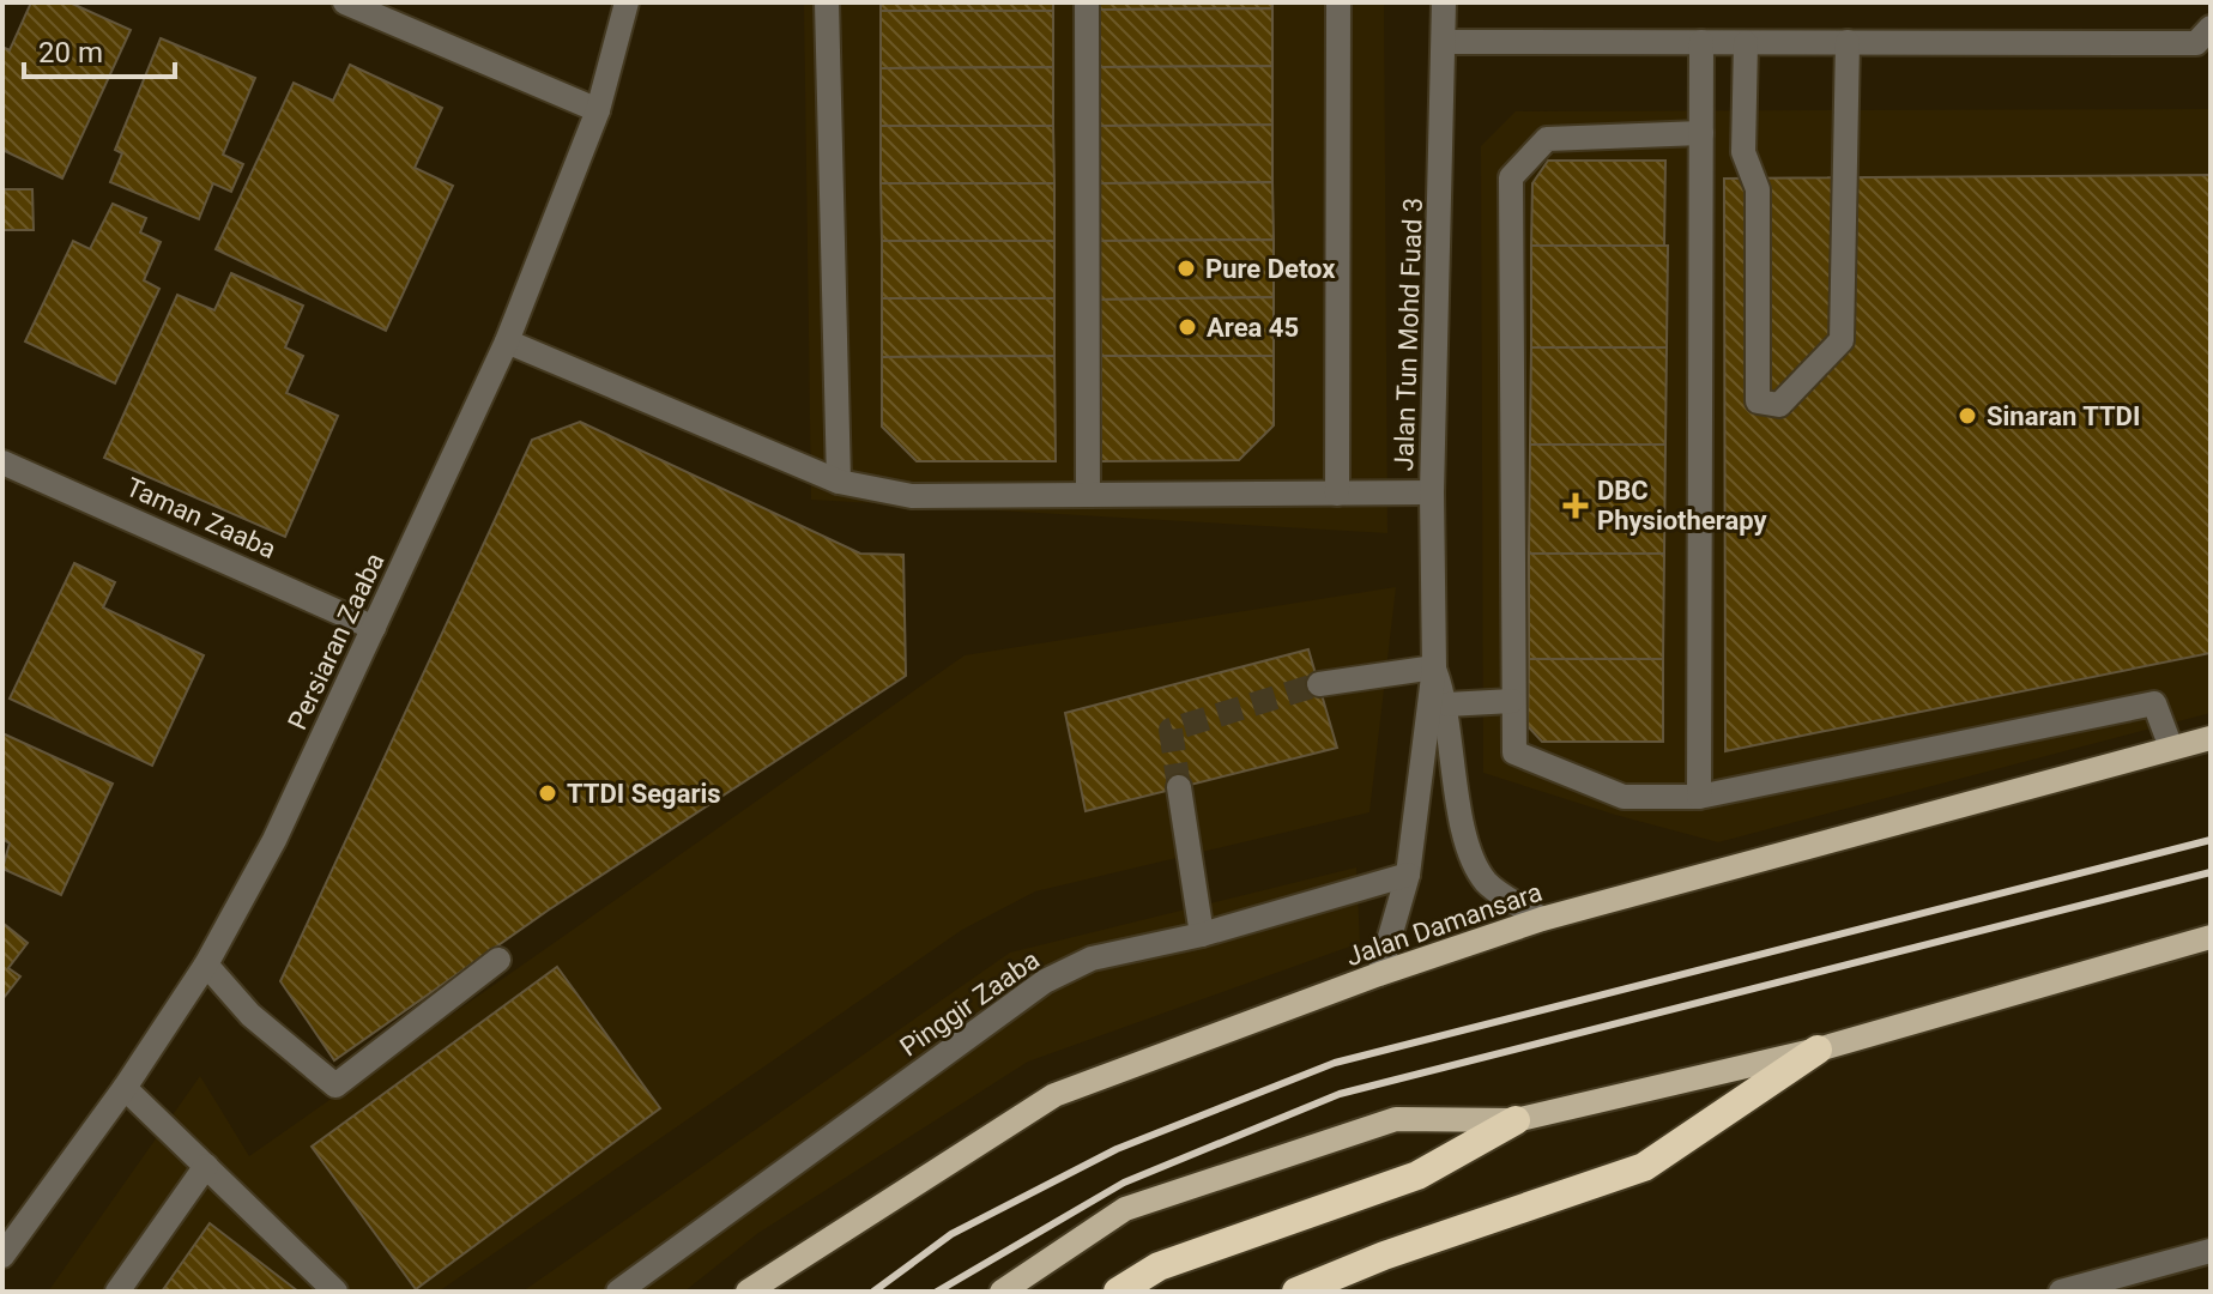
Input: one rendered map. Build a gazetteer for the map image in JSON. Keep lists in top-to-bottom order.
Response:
{
  "streets": {
    "main road": ["Jalan Damansara"],
    "street": [
      "Jalan Tun Mohd Fuad 3",
      "Taman Zaaba",
      "Persiaran Zaaba",
      "Pinggir Zaaba"
    ]
  },
  "crossings": [
    ["Jalan Tun Mohd Fuad 3", "Jalan Damansara"],
    ["Jalan Tun Mohd Fuad 3", "Pinggir Zaaba"],
    ["Taman Zaaba", "Persiaran Zaaba"]
  ],
  "places": {
    "other": [
      "Pure Detox",
      "Area 45",
      "Sinaran TTDI",
      "TTDI Segaris"
    ],
    "health": ["DBC Physiotherapy"]
  },
  "scale_bar": "20 m"
}
